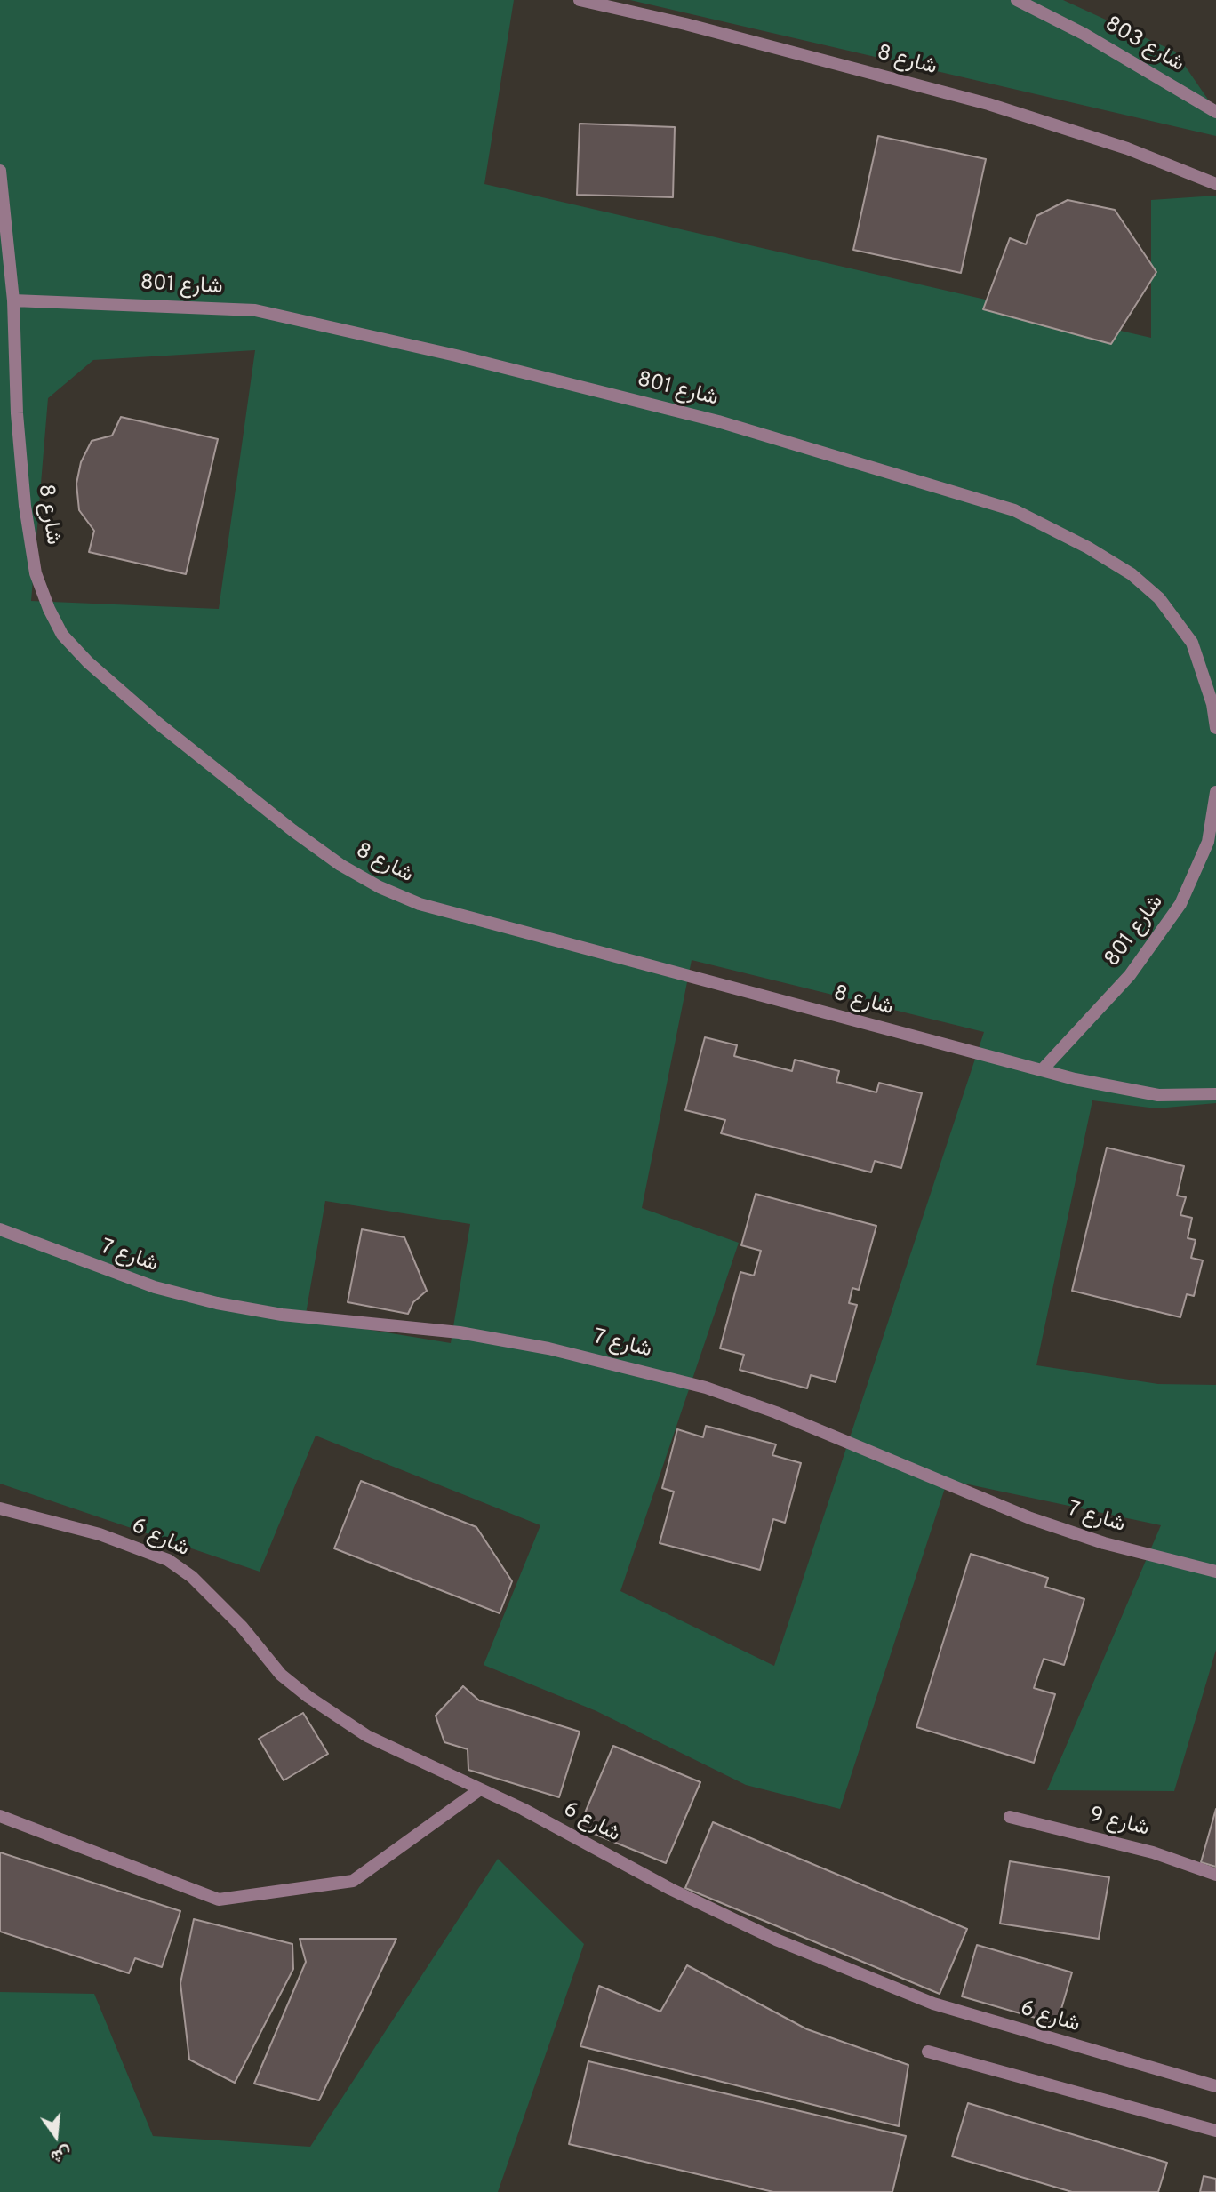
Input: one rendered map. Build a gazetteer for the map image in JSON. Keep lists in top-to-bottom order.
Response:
{
  "streets": {
    "street": [
      "شارع 803",
      "شارع 8",
      "شارع 801",
      "شارع 7",
      "شارع 6",
      "شارع 9"
    ]
  },
  "crossings": [
    ["شارع 8", "شارع 801"]
  ],
  "north": "bottom"
}
